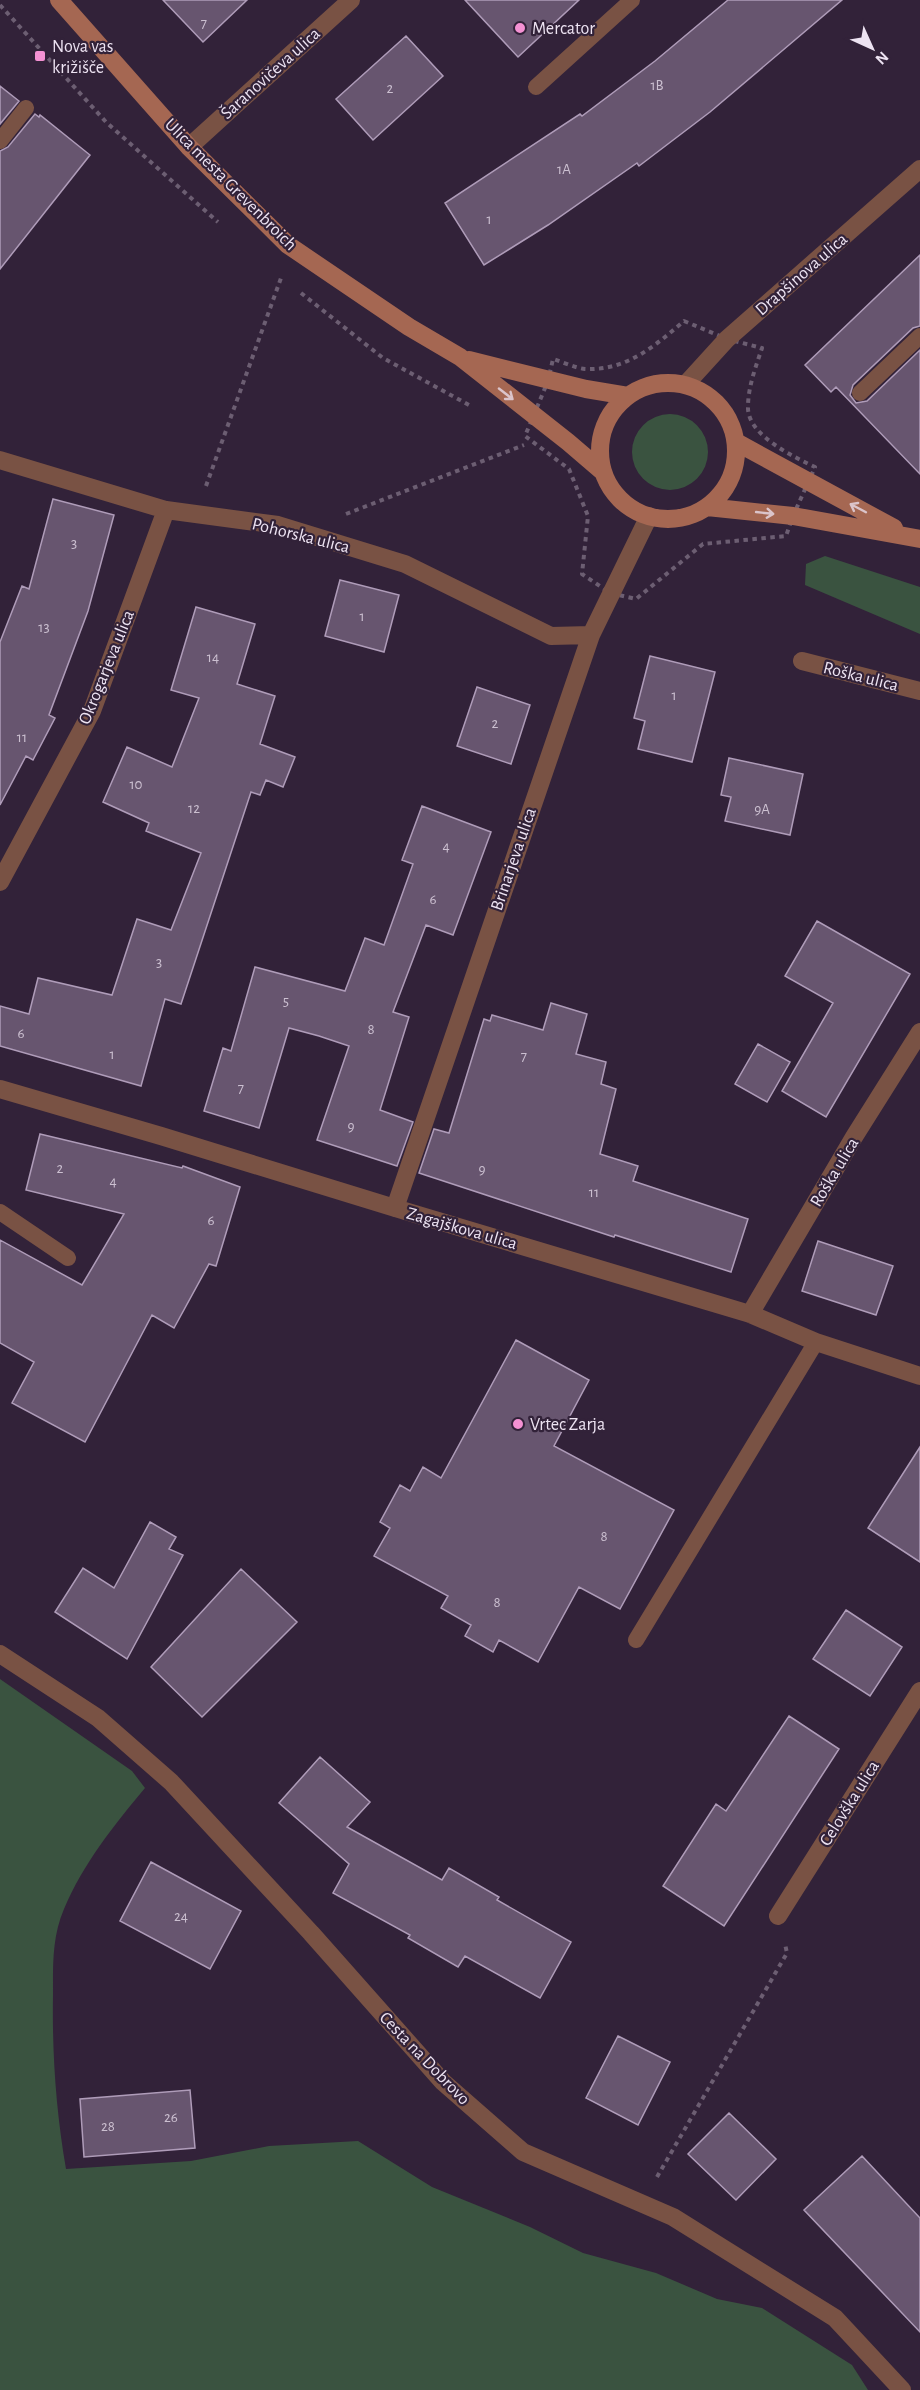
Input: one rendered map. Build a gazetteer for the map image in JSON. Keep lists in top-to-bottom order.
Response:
{
  "streets": {
    "street": [
      "Šaranovičeva ulica",
      "Ulica mesta Grevenbroich",
      "Drapšinova ulica",
      "Pohorska ulica",
      "Okrogarjeva ulica",
      "Roška ulica",
      "Brinarjeva ulica",
      "Zagajškova ulica",
      "Celovška ulica",
      "Cesta na Dobrovo"
    ]
  },
  "crossings": [
    ["Šaranovičeva ulica", "Ulica mesta Grevenbroich"],
    ["Drapšinova ulica", "Brinarjeva ulica"],
    ["Pohorska ulica", "Okrogarjeva ulica"],
    ["Pohorska ulica", "Brinarjeva ulica"],
    ["Roška ulica", "Zagajškova ulica"],
    ["Brinarjeva ulica", "Zagajškova ulica"]
  ],
  "places": {
    "other": ["Mercator", "Vrtec Zarja"],
    "transit": ["Nova vas križišče"]
  },
  "house_numbers": [
    "7",
    "1B",
    "2",
    "1A",
    "1",
    "3",
    "1",
    "13",
    "14",
    "1",
    "2",
    "11",
    "10",
    "12",
    "9A",
    "4",
    "6",
    "3",
    "5",
    "8",
    "6",
    "1",
    "7",
    "7",
    "9",
    "2",
    "9",
    "4",
    "11",
    "6",
    "8",
    "8",
    "24",
    "26",
    "28"
  ],
  "north": "bottom right"
}
